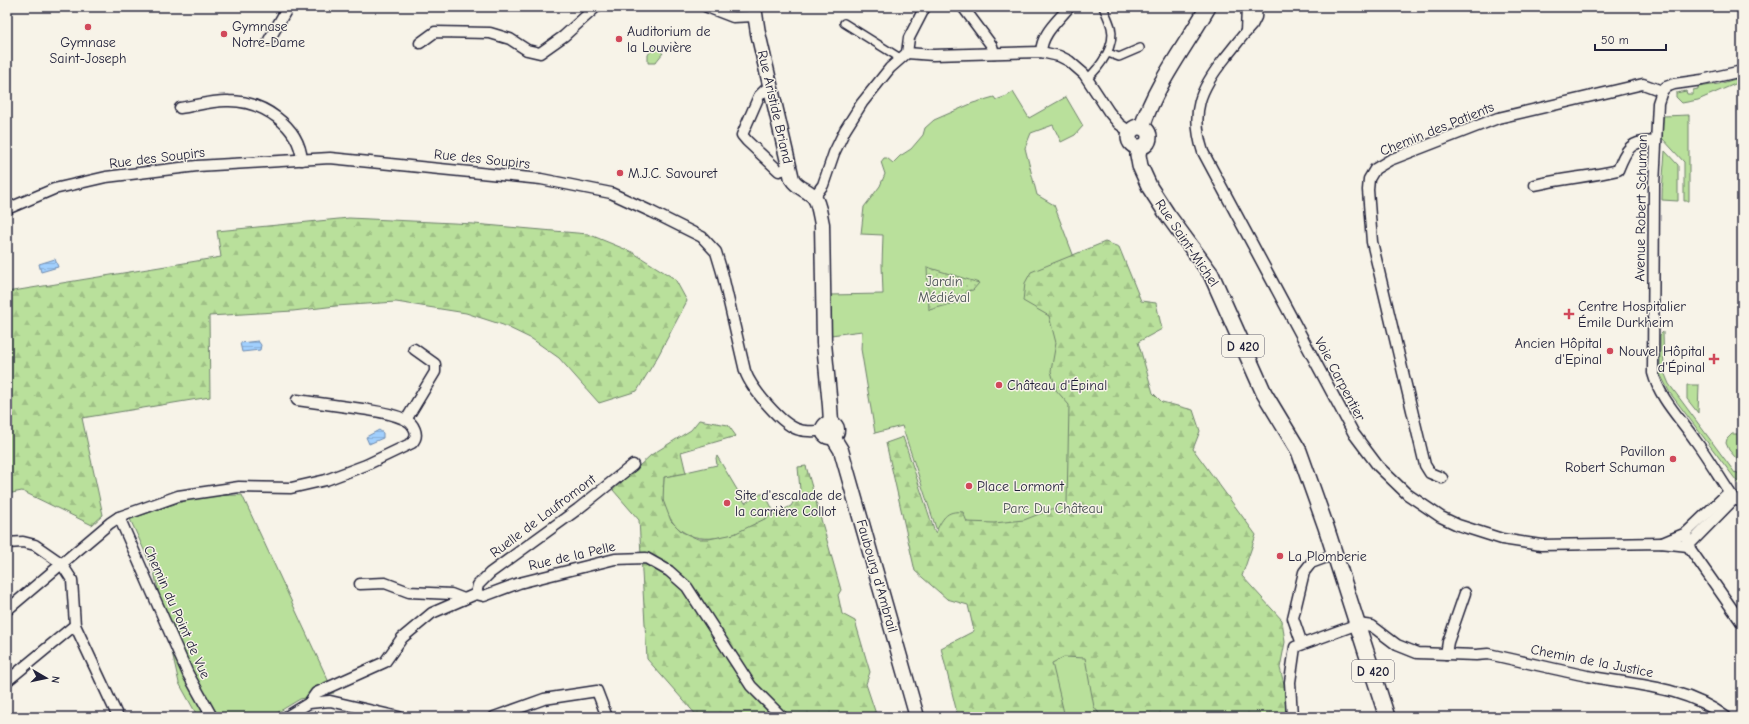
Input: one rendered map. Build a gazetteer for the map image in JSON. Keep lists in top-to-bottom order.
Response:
{
  "streets": {
    "main road": [
      "Rue Aristide Briand",
      "Rue Saint-Michel",
      "D 420",
      "Faubourg d'Ambrail"
    ],
    "street": [
      "Chemin des Patients",
      "Rue des Soupirs",
      "Avenue Robert Schuman",
      "Voie Carpentier",
      "Ruelle de Laufromont",
      "Rue de la Pelle",
      "Chemin du Point de Vue",
      "Chemin de la Justice"
    ]
  },
  "crossings": [
    ["Rue Aristide Briand", "Faubourg d'Ambrail"],
    ["Chemin des Patients", "Avenue Robert Schuman"],
    ["Rue des Soupirs", "Faubourg d'Ambrail"],
    ["Avenue Robert Schuman", "Voie Carpentier"],
    ["Rue Saint-Michel", "Chemin de la Justice"],
    ["Ruelle de Laufromont", "Rue de la Pelle"]
  ],
  "parks": ["Jardin Médiéval", "Parc Du Château"],
  "places": {
    "other": [
      "Gymnase Saint-Joseph",
      "Gymnase Notre-Dame",
      "Auditorium de la Louvière",
      "M.J.C. Savouret",
      "Ancien Hôpital d'Epinal",
      "Château d'Épinal",
      "Pavillon Robert Schuman",
      "Place Lormont",
      "Site d'escalade de la carrière Collot",
      "La Plomberie"
    ],
    "health": ["Centre Hospitalier Émile Durkheim", "Nouvel Hôpital d'Épinal"]
  },
  "scale_bar": "50 m",
  "north": "right"
}
